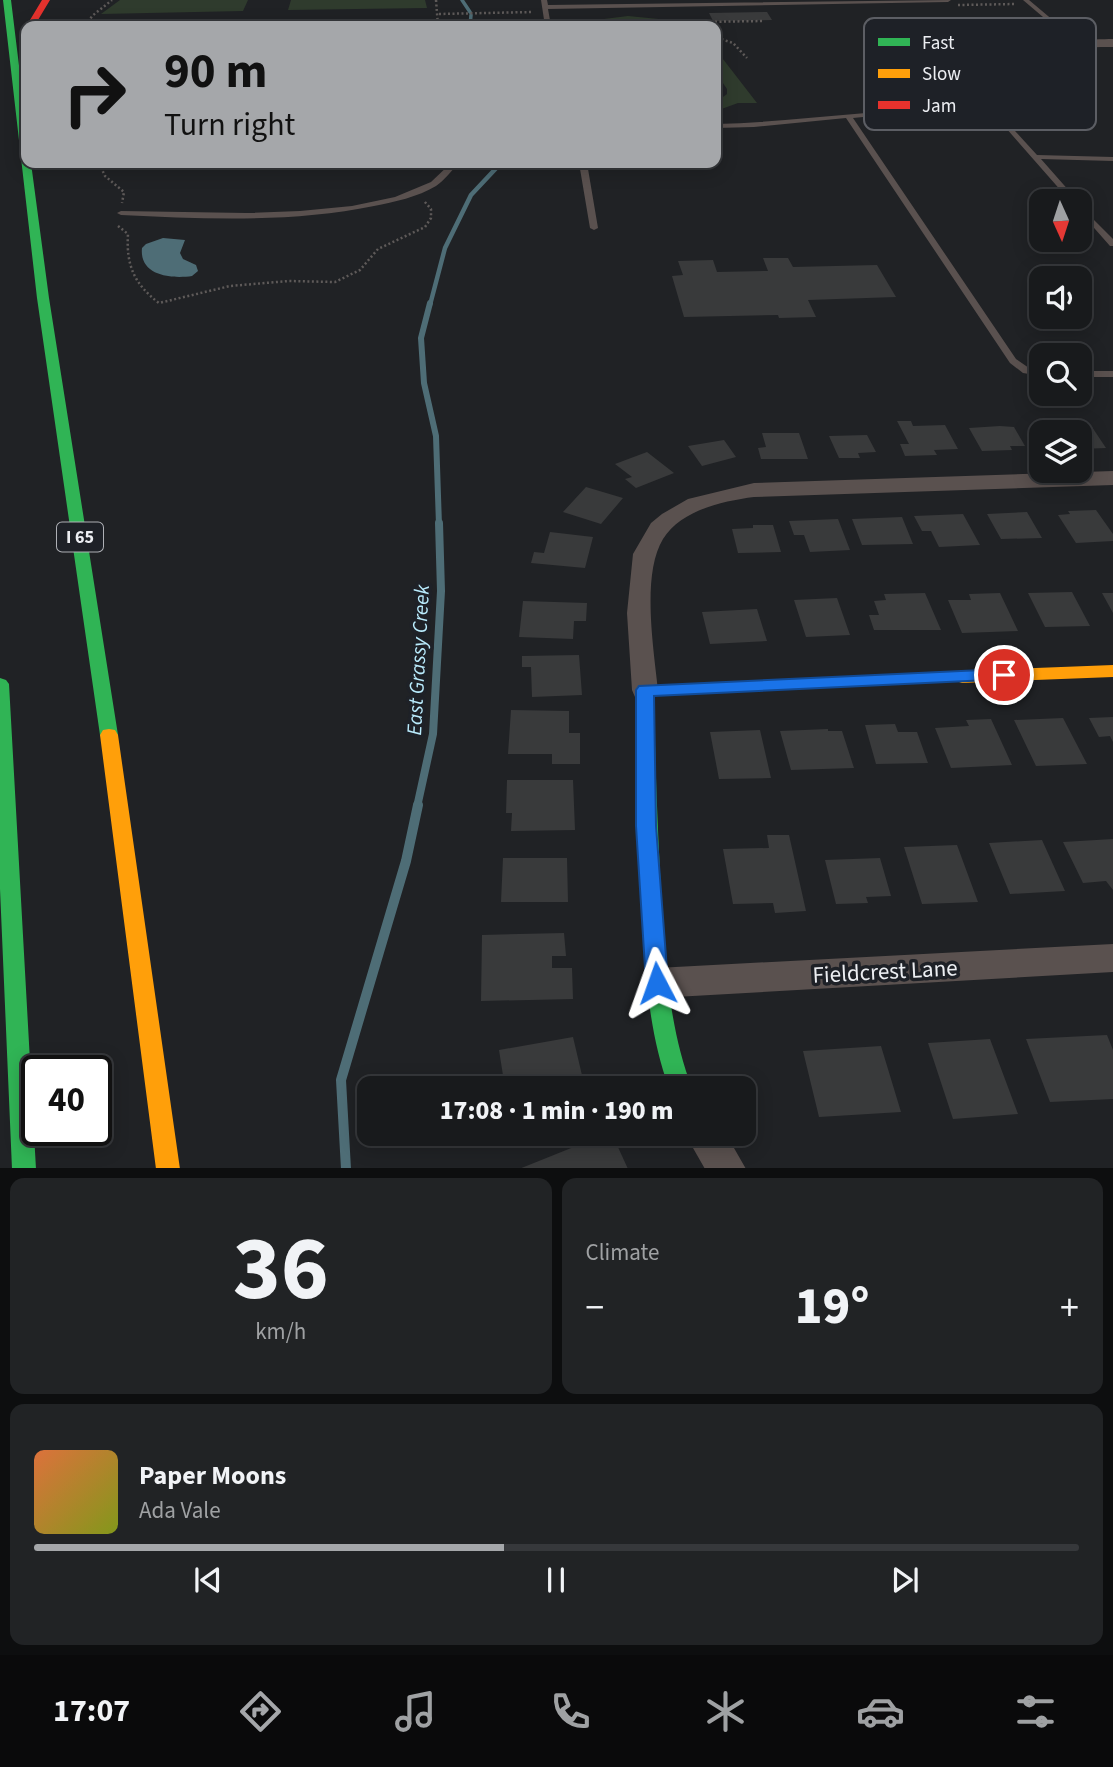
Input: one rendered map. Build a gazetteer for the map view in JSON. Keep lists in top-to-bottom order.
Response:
{
  "streets": {
    "main road": ["I 65"],
    "street": ["Fieldcrest Lane"]
  },
  "water": ["East Grassy Creek"],
  "legend": ["Fast", "Slow", "Jam"],
  "north": "bottom",
  "page": {
    "turn": ["90 m", "Turn right"],
    "limit": "40",
    "trip": "17:08 · 1 min · 190 m",
    "tile": [
      ["36", "km/h"],
      "Climate"
    ],
    "heat": ["−", "19°", "+"],
    "song": ["Paper Moons", "Ada Vale"],
    "tabs": "17:07"
  }
}
